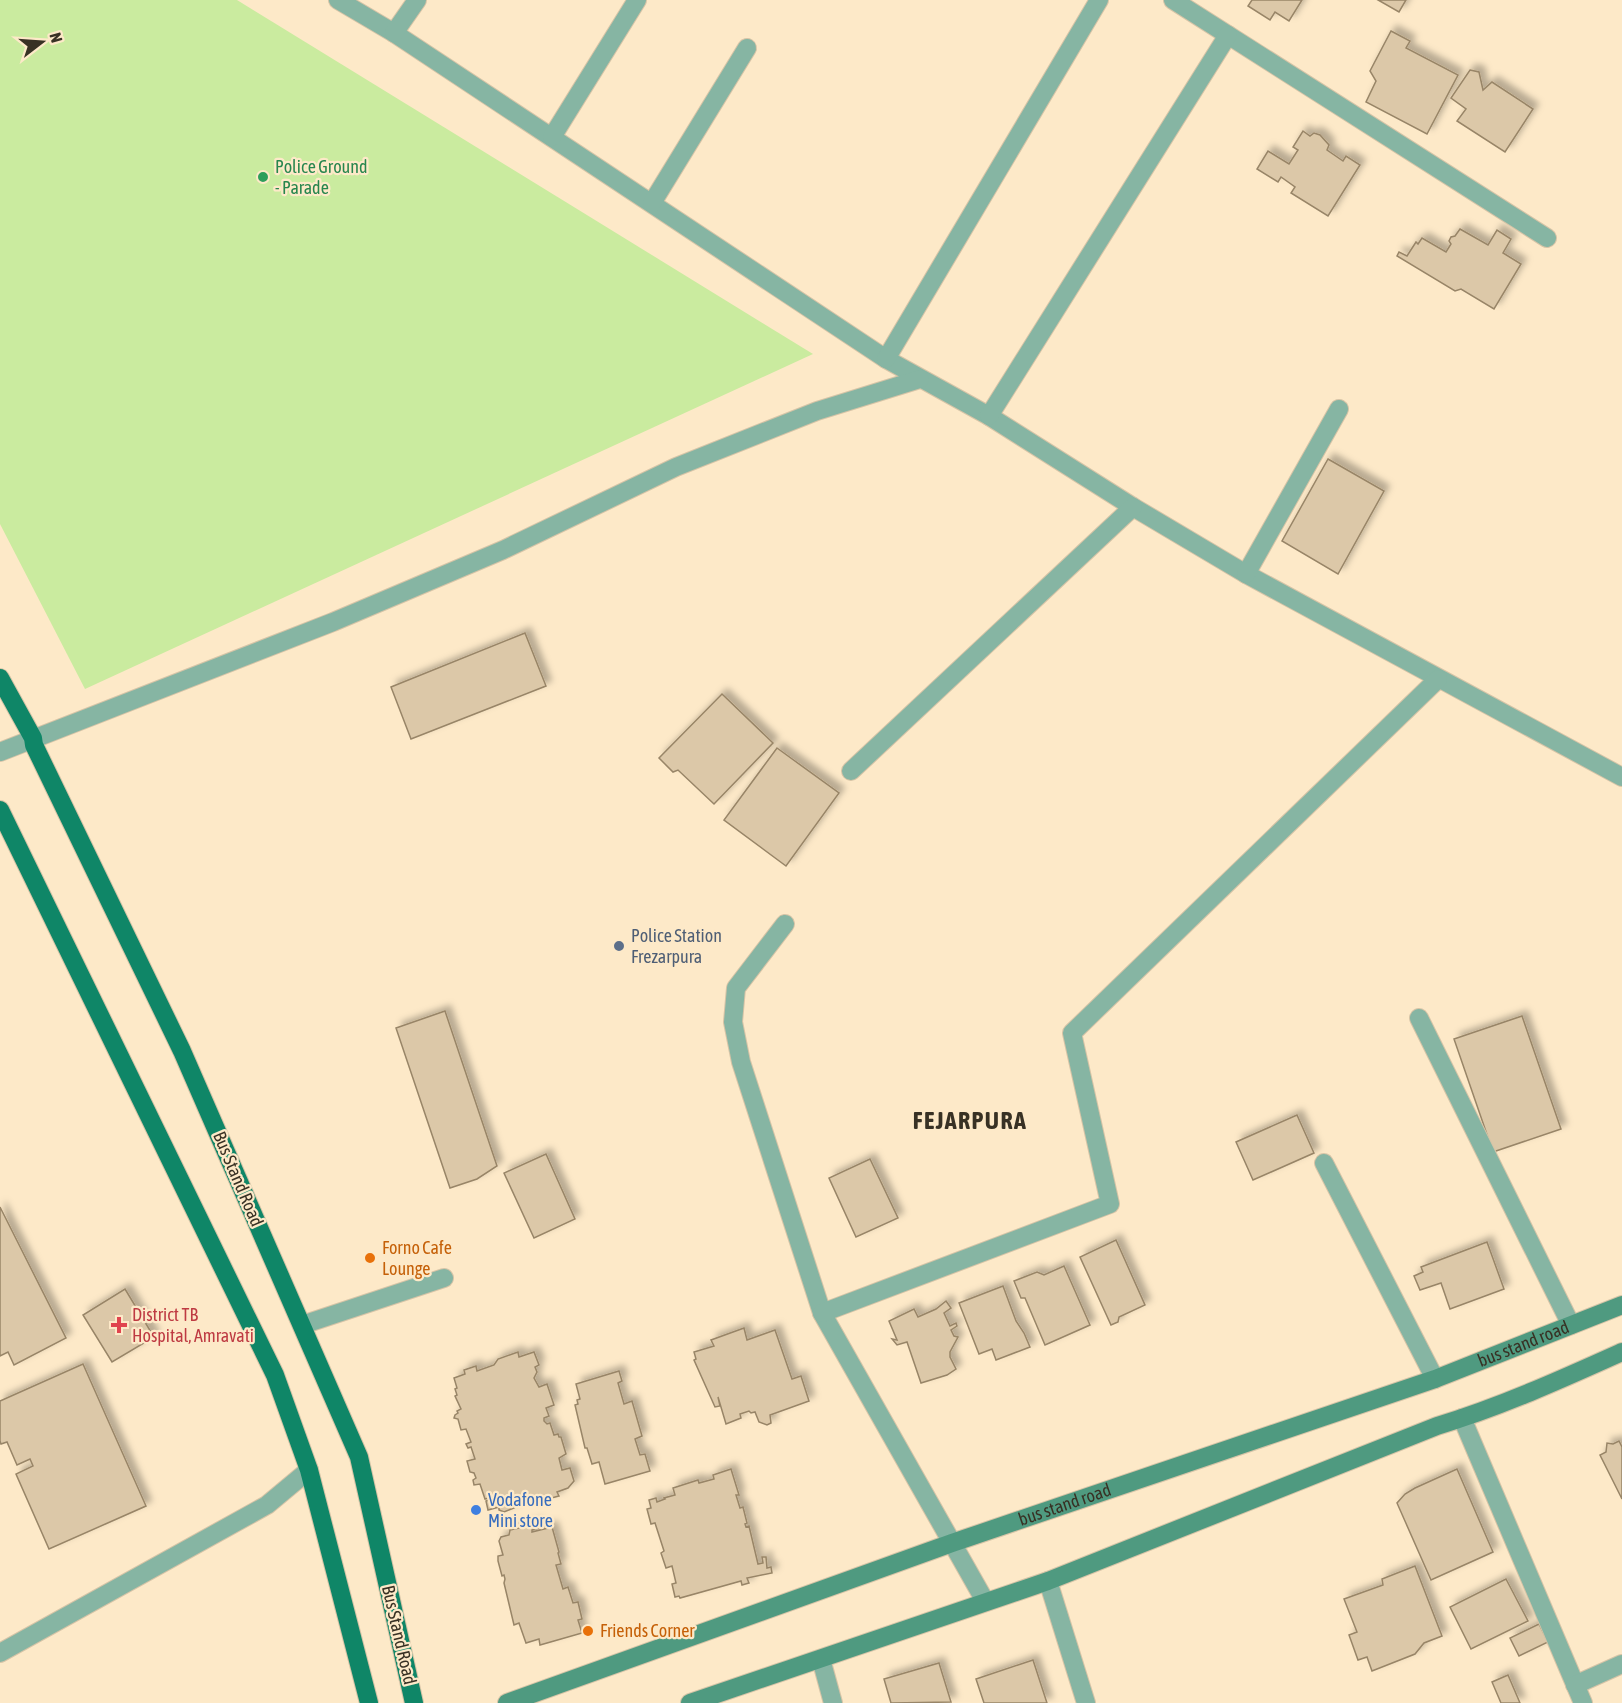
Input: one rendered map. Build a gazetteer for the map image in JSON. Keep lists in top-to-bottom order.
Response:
{
  "streets": {
    "main road": ["Bus Stand Road"],
    "street": ["bus stand road"]
  },
  "districts": ["FEJARPURA"],
  "places": {
    "other": [
      "Police Ground - Parade",
      "Police Station Frezarpura",
      "Forno Cafe Lounge",
      "Vodafone Mini store",
      "Friends Corner"
    ],
    "health": ["District TB Hospital, Amravati"]
  },
  "north": "right"
}
